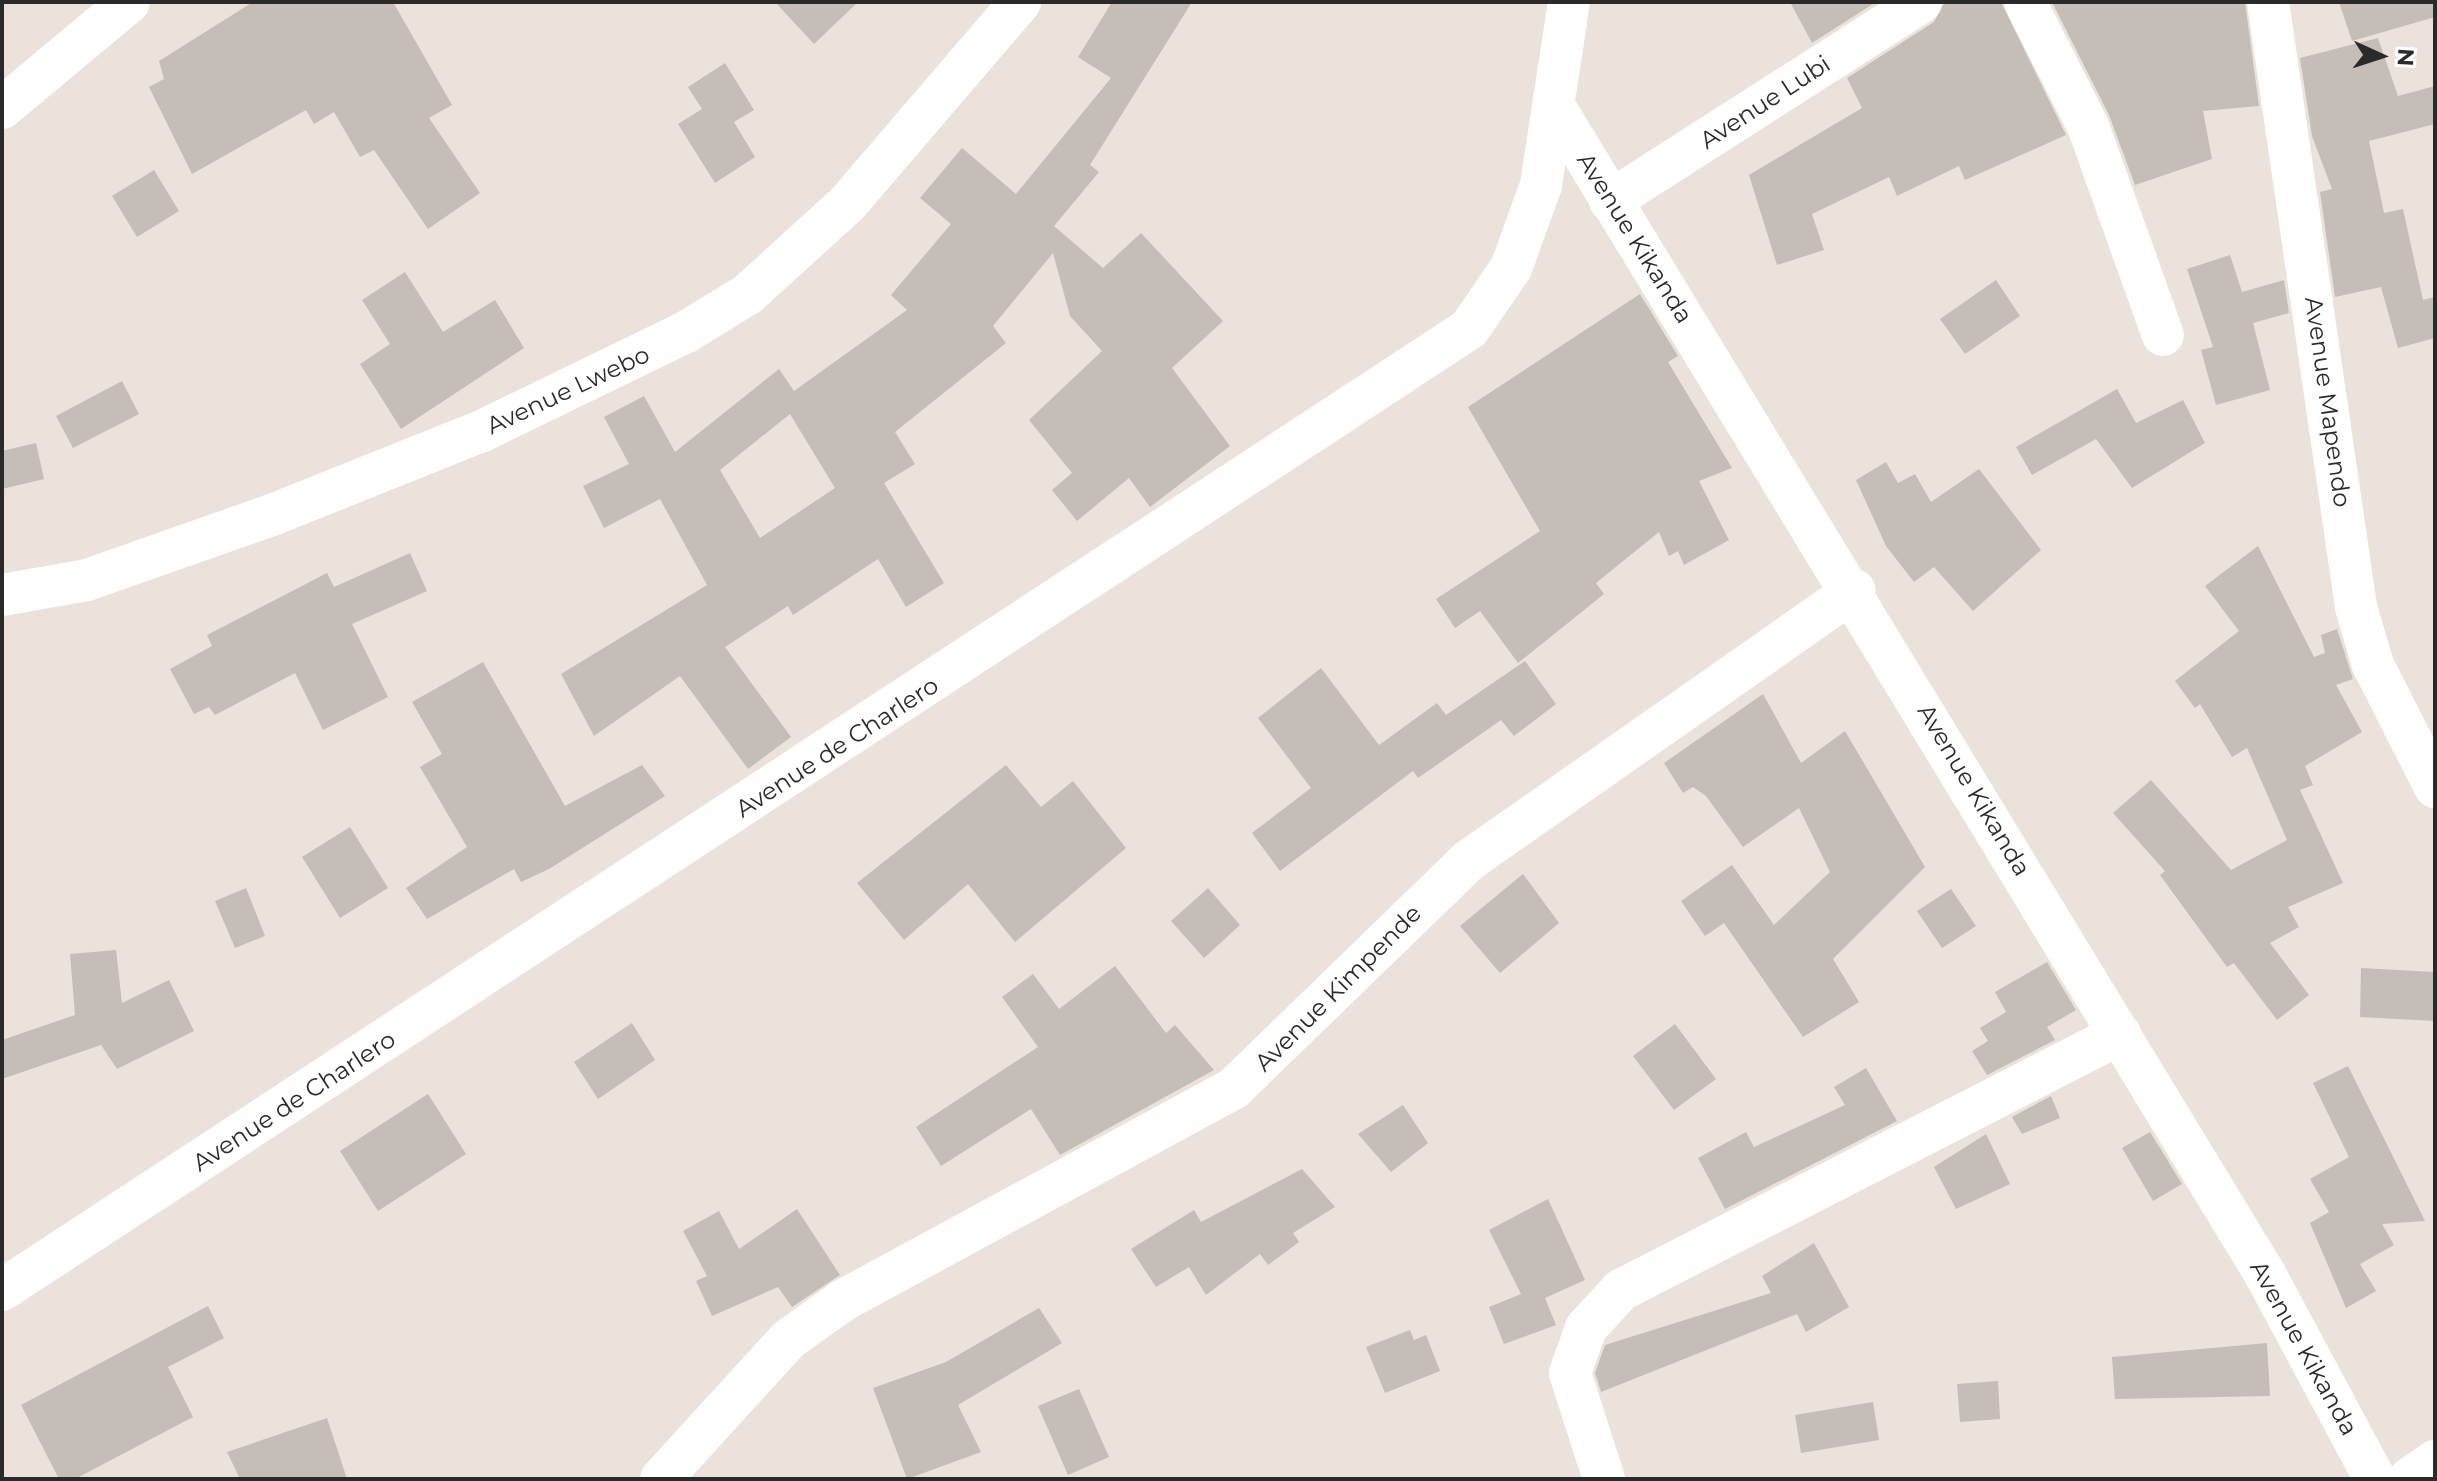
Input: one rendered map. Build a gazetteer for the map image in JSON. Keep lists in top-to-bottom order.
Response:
{
  "streets": {
    "street": [
      "Avenue Lubi",
      "Avenue Kikanda",
      "Avenue Lwebo",
      "Avenue Mapendo",
      "Avenue de Charlero",
      "Avenue Kimpende"
    ]
  },
  "crossings": [
    ["Avenue Lubi", "Avenue Kikanda"],
    ["Avenue Kikanda", "Avenue de Charlero"],
    ["Avenue Kikanda", "Avenue Kimpende"]
  ],
  "north": "right"
}
